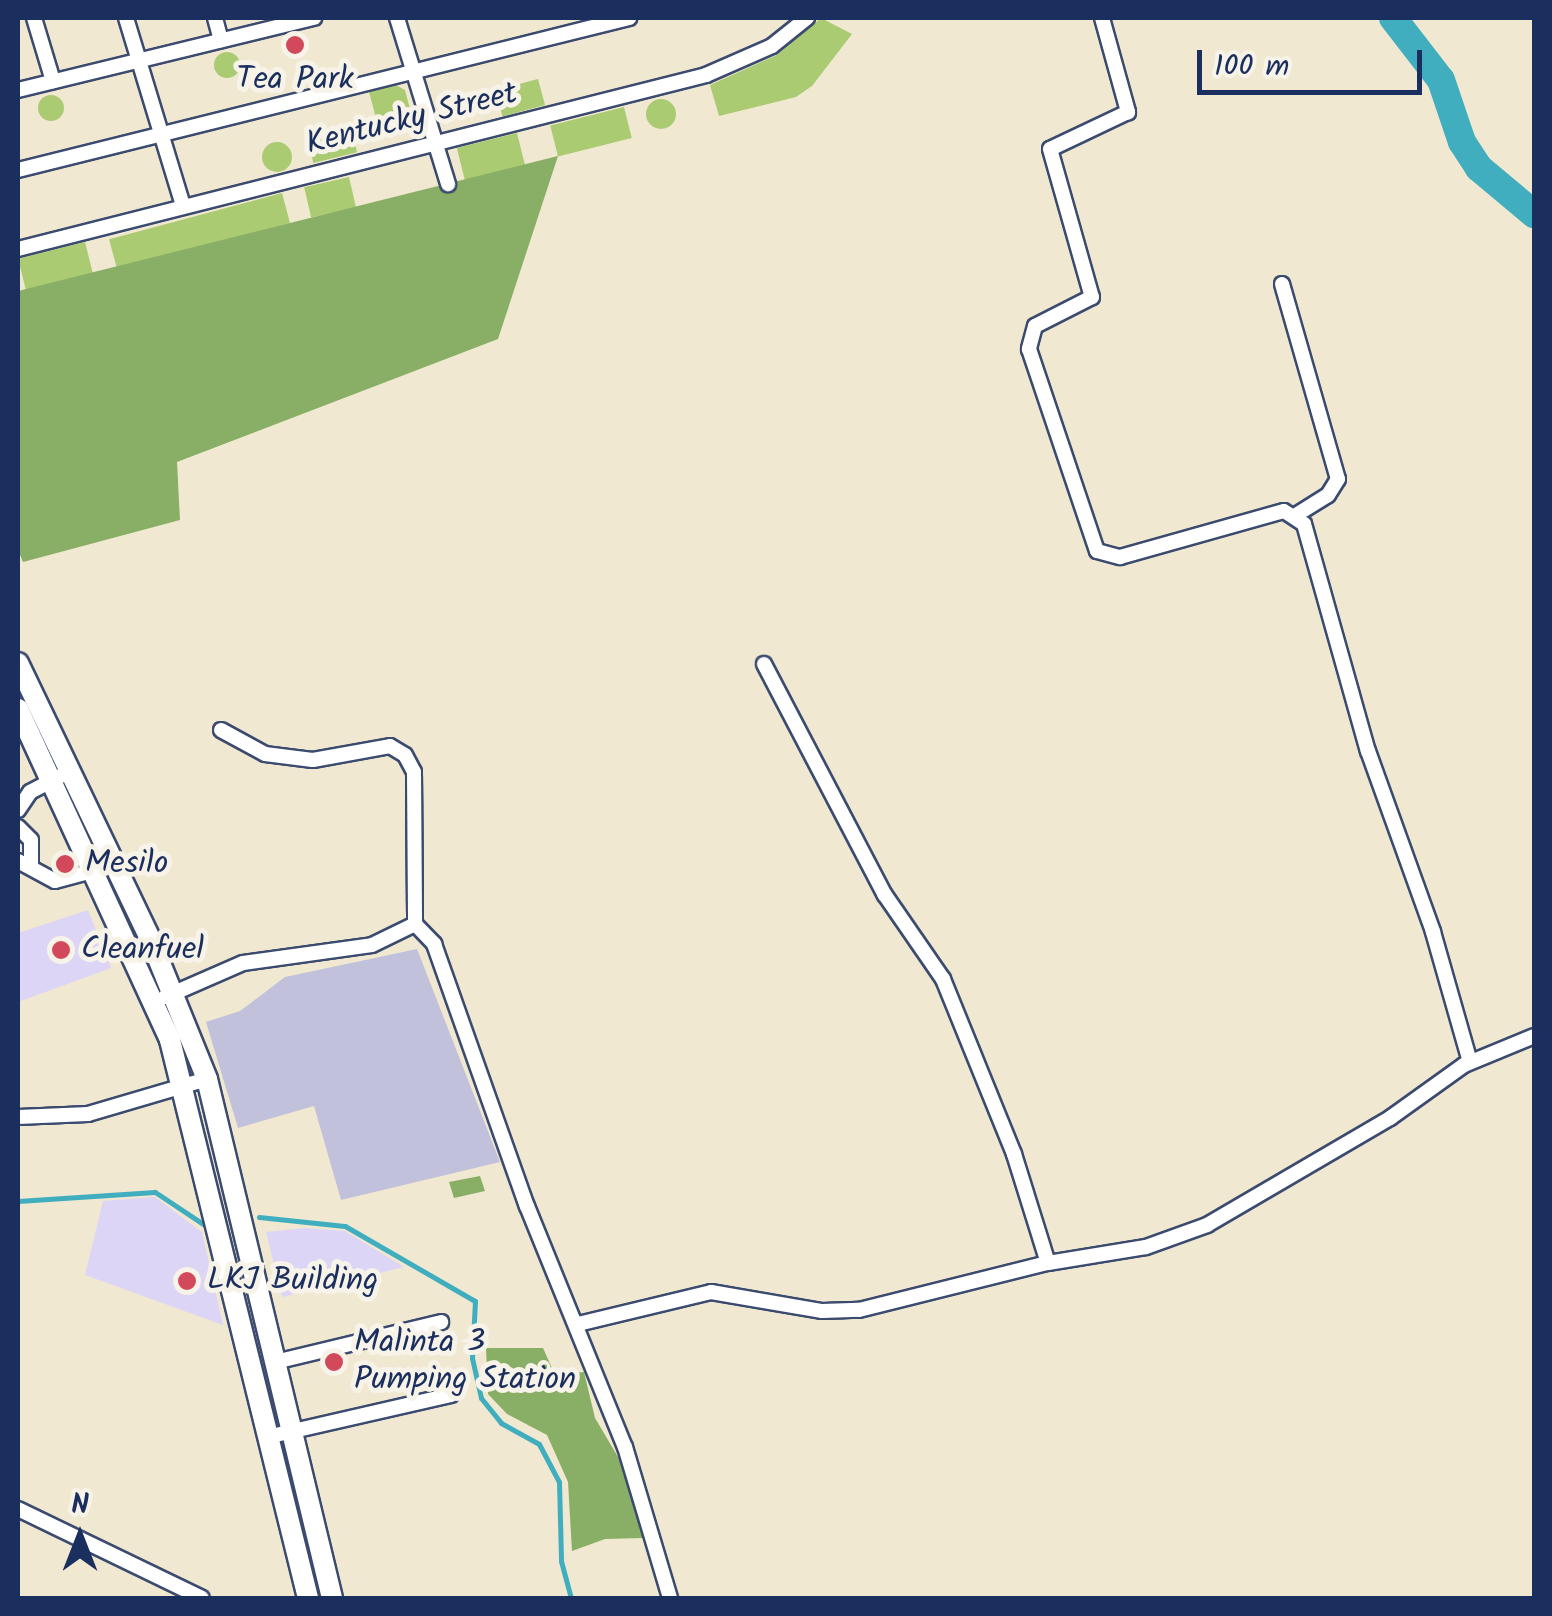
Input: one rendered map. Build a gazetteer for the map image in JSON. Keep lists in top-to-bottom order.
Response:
{
  "streets": {
    "street": ["Kentucky Street"]
  },
  "places": [
    "Tea Park",
    "Mesilo",
    "Cleanfuel",
    "LKJ Building",
    "Malinta 3 Pumping Station"
  ],
  "scale_bar": "100 m",
  "north": "top"
}
